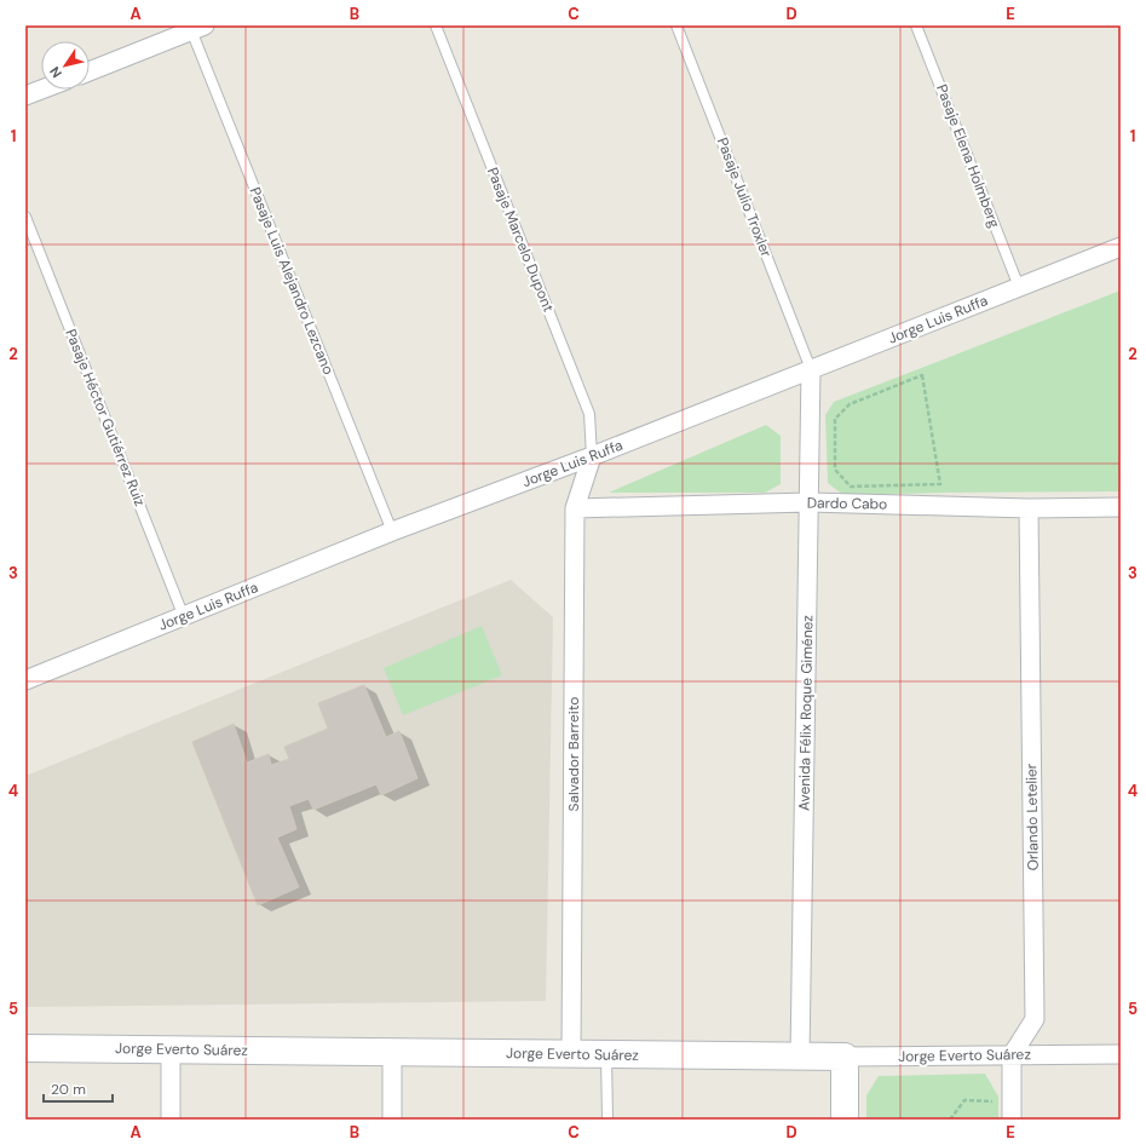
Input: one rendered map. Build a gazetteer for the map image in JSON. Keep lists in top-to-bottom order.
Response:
{
  "streets": {
    "street": [
      "Jorge Luis Ruffa",
      "Dardo Cabo",
      "Avenida Félix Roque Giménez",
      "Salvador Barreito",
      "Orlando Letelier",
      "Jorge Everto Suárez"
    ],
    "lane": [
      "Pasaje Elena Holmberg",
      "Pasaje Julio Troxler",
      "Pasaje Marcelo Dupont",
      "Pasaje Luis Alejandro Lezcano",
      "Pasaje Héctor Gutiérrez Ruiz"
    ]
  },
  "crossings": [
    ["Pasaje Elena Holmberg", "Jorge Luis Ruffa"],
    ["Pasaje Julio Troxler", "Jorge Luis Ruffa"],
    ["Pasaje Julio Troxler", "Avenida Félix Roque Giménez"],
    ["Pasaje Marcelo Dupont", "Jorge Luis Ruffa"],
    ["Pasaje Marcelo Dupont", "Salvador Barreito"],
    ["Pasaje Luis Alejandro Lezcano", "Jorge Luis Ruffa"],
    ["Jorge Luis Ruffa", "Pasaje Héctor Gutiérrez Ruiz"],
    ["Jorge Luis Ruffa", "Avenida Félix Roque Giménez"],
    ["Jorge Luis Ruffa", "Salvador Barreito"],
    ["Dardo Cabo", "Avenida Félix Roque Giménez"],
    ["Dardo Cabo", "Salvador Barreito"],
    ["Dardo Cabo", "Orlando Letelier"],
    ["Avenida Félix Roque Giménez", "Jorge Everto Suárez"],
    ["Salvador Barreito", "Jorge Everto Suárez"],
    ["Orlando Letelier", "Jorge Everto Suárez"]
  ],
  "scale_bar": "20 m",
  "north": "bottom left",
  "grid": {
    "columns": [
      "A",
      "B",
      "C",
      "D",
      "E"
    ],
    "rows": [
      "1",
      "2",
      "3",
      "4",
      "5"
    ]
  }
}
